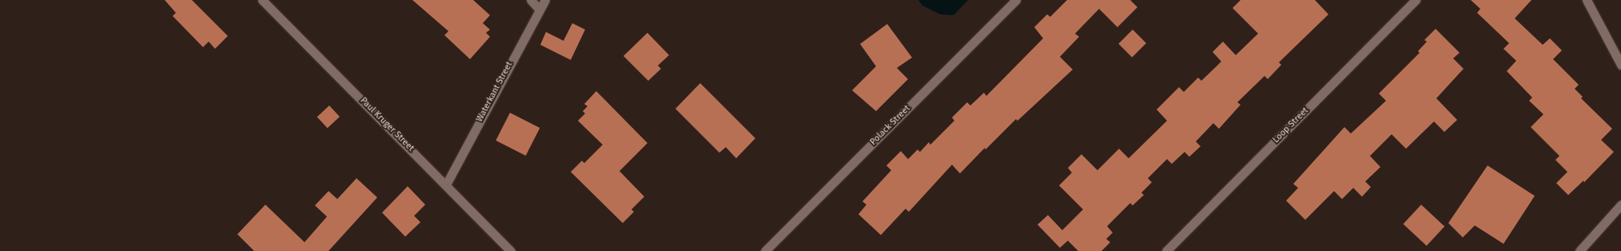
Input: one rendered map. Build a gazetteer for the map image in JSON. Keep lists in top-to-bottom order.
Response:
{
  "streets": {
    "street": [
      "Waterkant Street",
      "Paul Kruger Street",
      "Polack Street",
      "Loop Street"
    ]
  },
  "crossings": [
    ["Waterkant Street", "Paul Kruger Street"]
  ]
}
